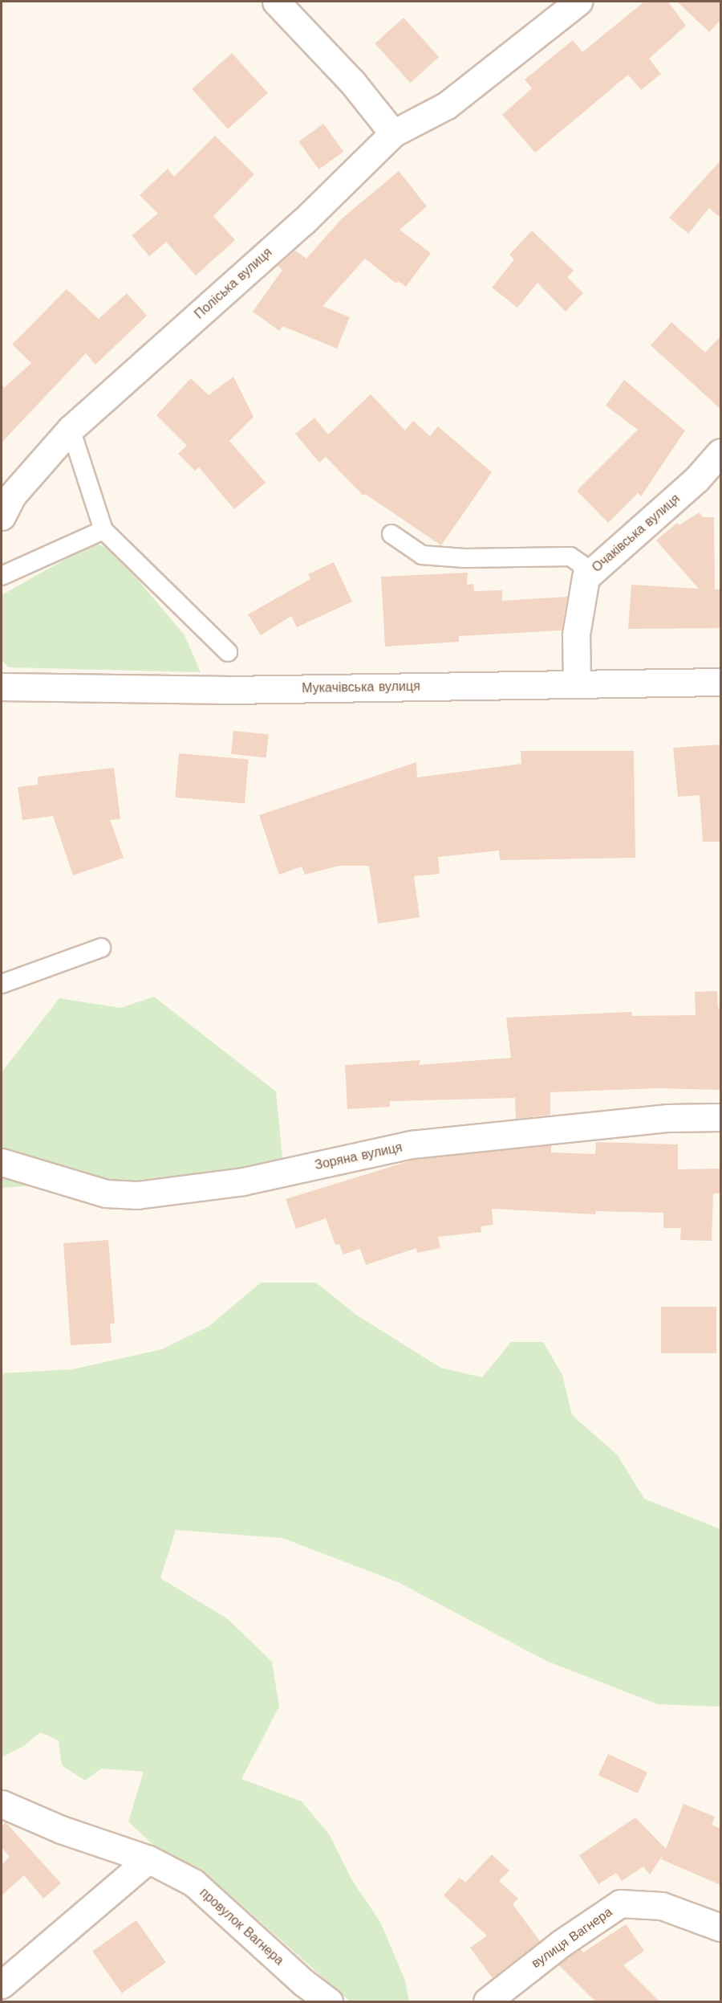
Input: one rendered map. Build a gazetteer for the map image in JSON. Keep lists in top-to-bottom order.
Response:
{
  "streets": {
    "street": [
      "Поліська вулиця",
      "Очаківська вулиця",
      "Мукачівська вулиця",
      "Зоряна вулиця",
      "провулок Вагнера",
      "вулиця Вагнера"
    ]
  },
  "crossings": [
    ["Очаківська вулиця", "Мукачівська вулиця"]
  ]
}
